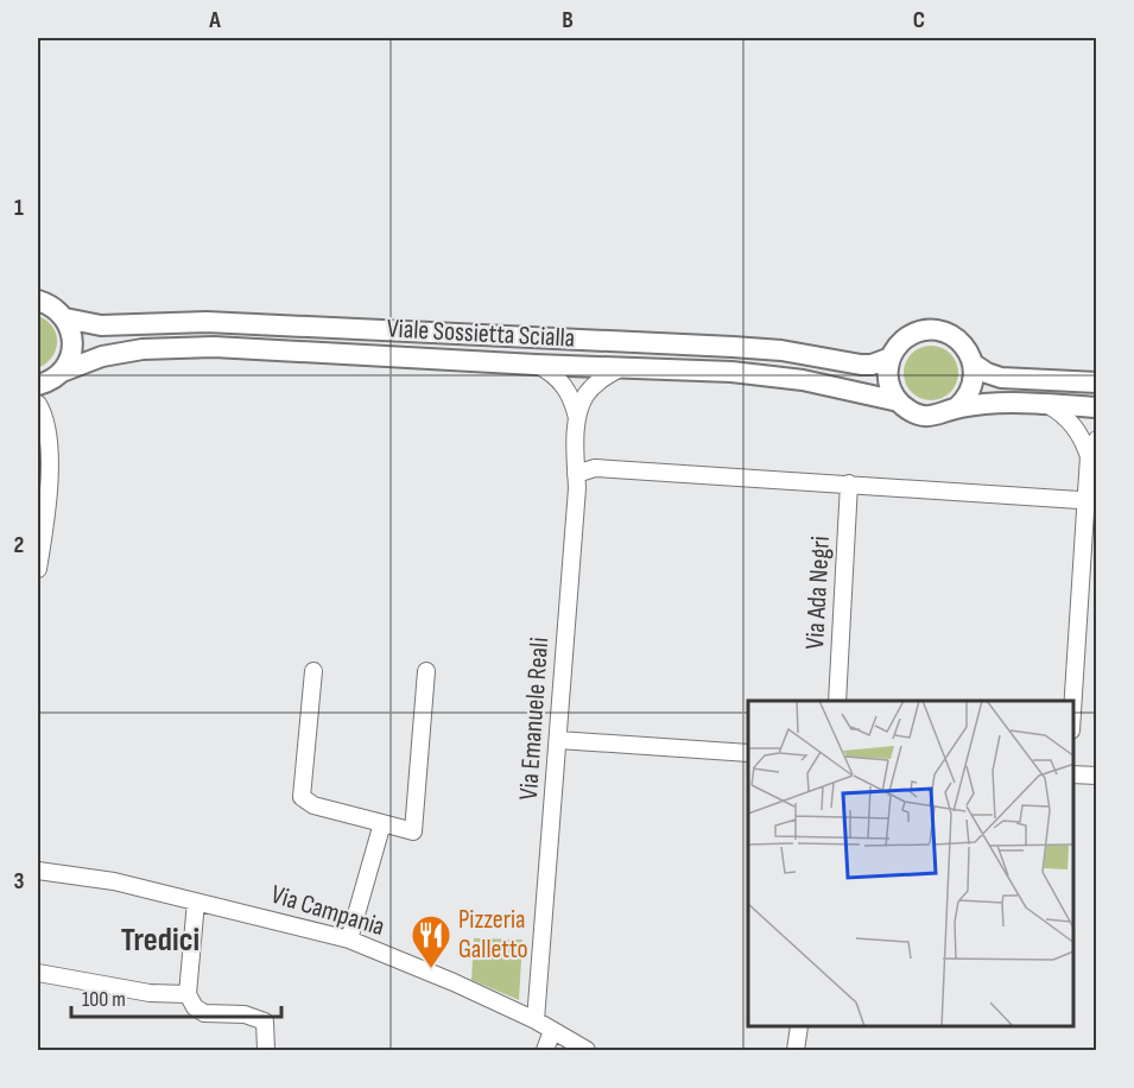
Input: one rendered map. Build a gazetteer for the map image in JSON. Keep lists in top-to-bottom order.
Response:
{
  "streets": {
    "street": [
      "Viale Sossietta Scialla",
      "Via Ada Negri",
      "Via Emanuele Reali",
      "Via Campania"
    ]
  },
  "crossings": [
    ["Viale Sossietta Scialla", "Via Emanuele Reali"],
    ["Via Emanuele Reali", "Via Campania"]
  ],
  "districts": ["Tredici"],
  "places": {
    "restaurant": ["Pizzeria Galletto"]
  },
  "scale_bar": "100 m",
  "grid": {
    "columns": ["A", "B", "C"],
    "rows": ["1", "2", "3"]
  }
}
